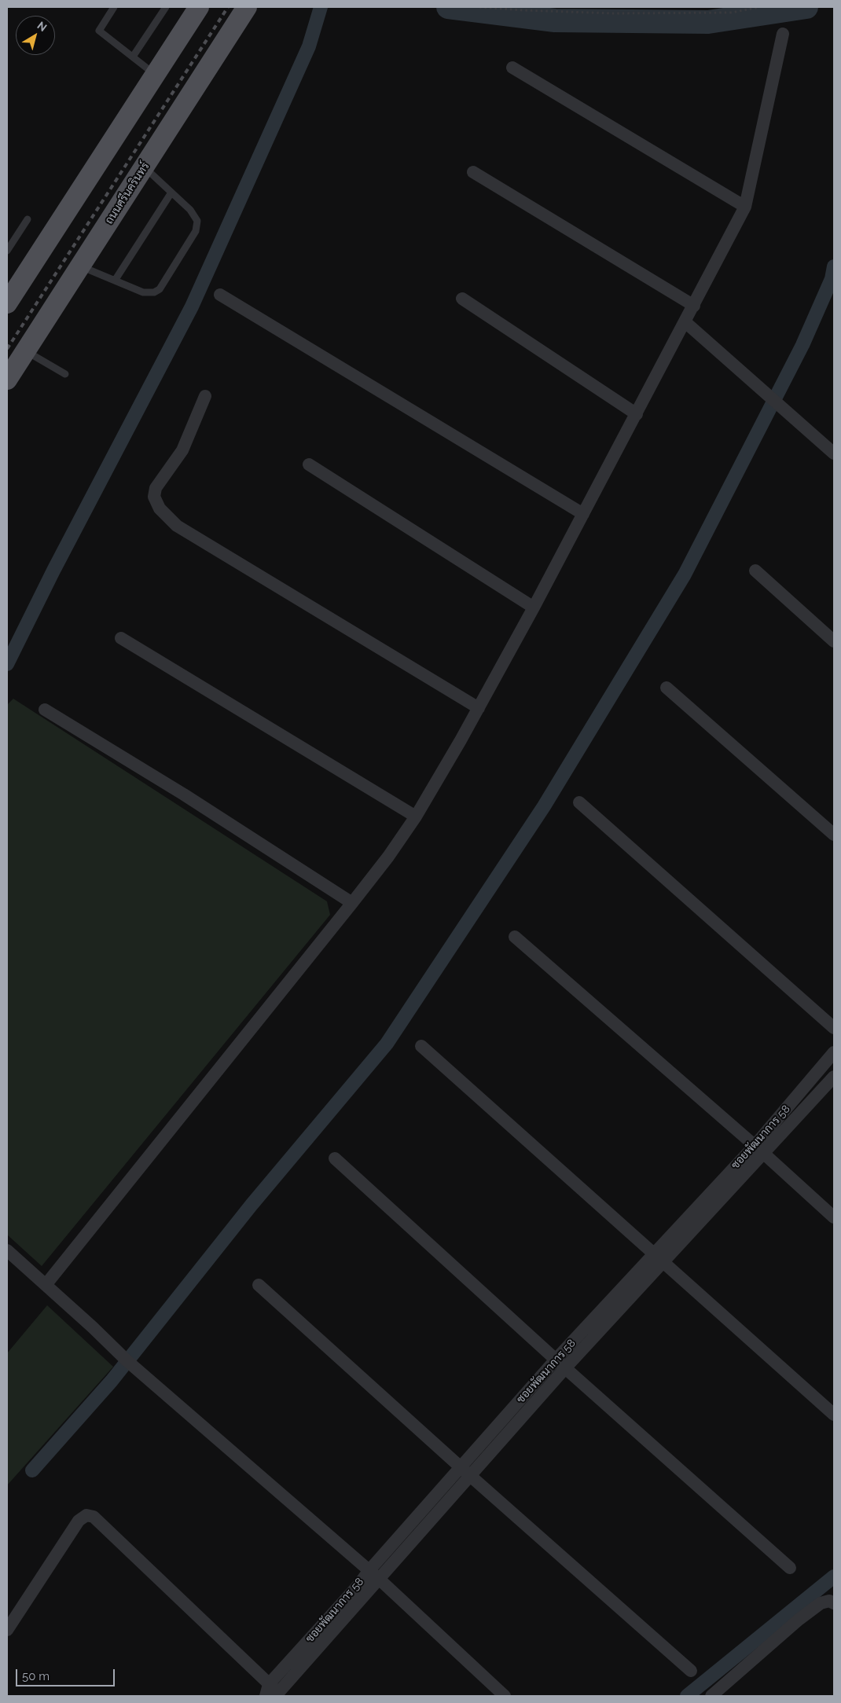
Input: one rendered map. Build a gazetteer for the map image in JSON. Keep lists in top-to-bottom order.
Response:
{
  "streets": {
    "main road": ["ถนนศรีนครินทร์"],
    "street": ["ซอยพัฒนาการ 58"]
  },
  "scale_bar": "50 m",
  "north": "top right"
}
